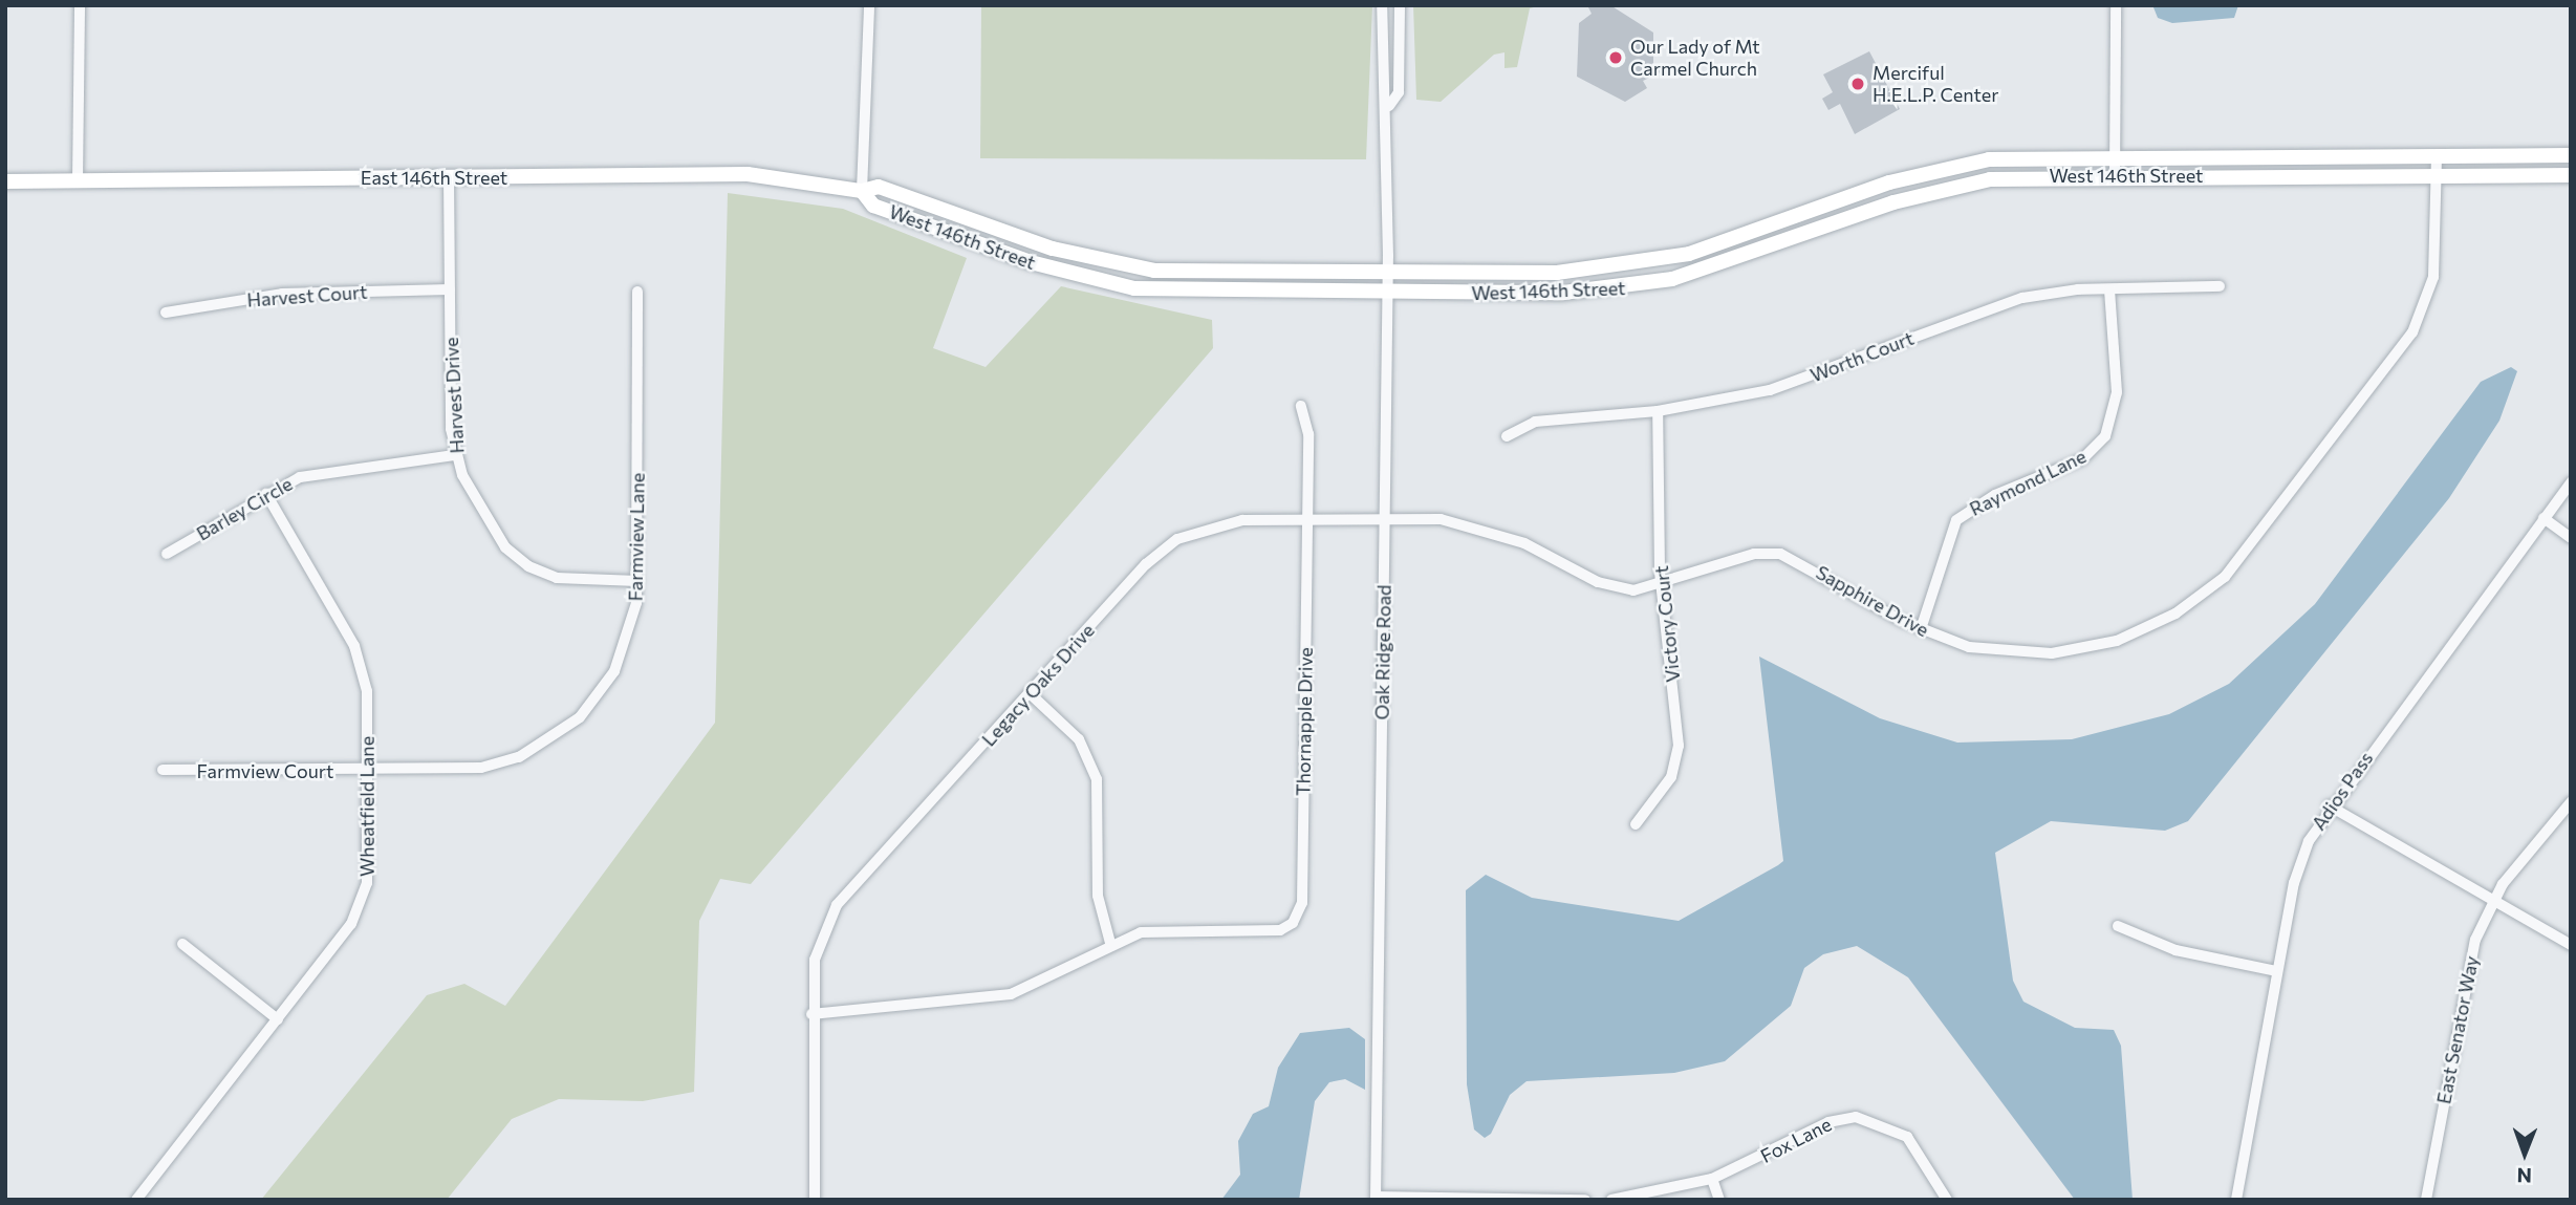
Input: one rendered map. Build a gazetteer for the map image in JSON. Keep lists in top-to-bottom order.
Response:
{
  "streets": {
    "main road": ["West 146th Street", "East 146th Street"],
    "street": [
      "Harvest Court",
      "Worth Court",
      "Harvest Drive",
      "Raymond Lane",
      "Barley Circle",
      "Farmview Lane",
      "Sapphire Drive",
      "Victory Court",
      "Oak Ridge Road",
      "Legacy Oaks Drive",
      "Thornapple Drive",
      "Farmview Court",
      "Adios Pass",
      "Wheatfield Lane",
      "East Senator Way",
      "Fox Lane"
    ]
  },
  "crossings": [
    ["West 146th Street", "East 146th Street"],
    ["West 146th Street", "Sapphire Drive"],
    ["West 146th Street", "Oak Ridge Road"],
    ["East 146th Street", "Harvest Drive"],
    ["Harvest Court", "Harvest Drive"],
    ["Worth Court", "Raymond Lane"],
    ["Worth Court", "Victory Court"],
    ["Harvest Drive", "Barley Circle"],
    ["Harvest Drive", "Farmview Lane"],
    ["Raymond Lane", "Sapphire Drive"],
    ["Barley Circle", "Wheatfield Lane"],
    ["Farmview Lane", "Farmview Court"],
    ["Farmview Lane", "Wheatfield Lane"],
    ["Sapphire Drive", "Victory Court"],
    ["Sapphire Drive", "Oak Ridge Road"],
    ["Sapphire Drive", "Legacy Oaks Drive"],
    ["Oak Ridge Road", "Legacy Oaks Drive"],
    ["Legacy Oaks Drive", "Thornapple Drive"],
    ["Farmview Court", "Wheatfield Lane"]
  ],
  "places": ["Our Lady of Mt Carmel Church", "Merciful H.E.L.P. Center"],
  "north": "bottom"
}
